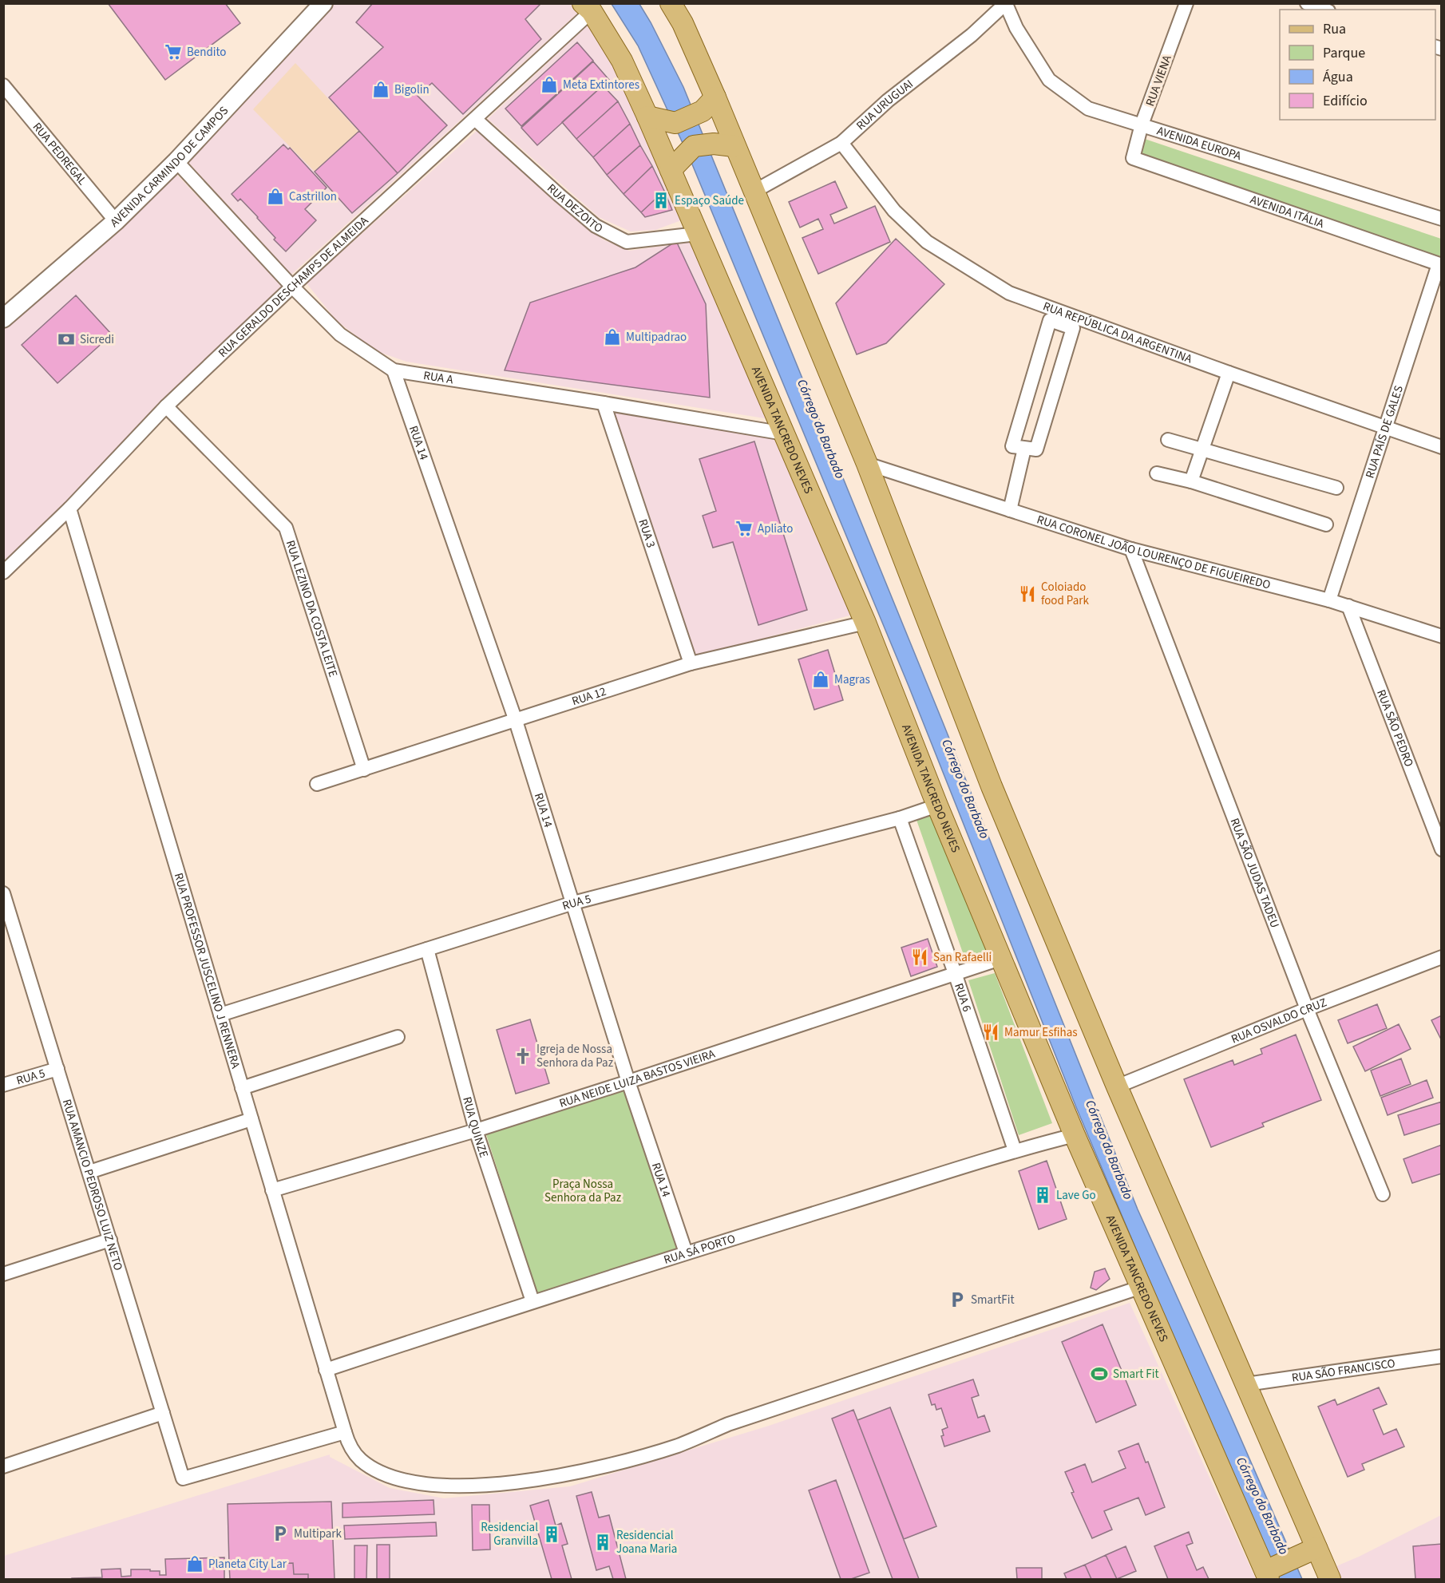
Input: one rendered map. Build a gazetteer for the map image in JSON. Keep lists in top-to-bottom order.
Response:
{
  "streets": {
    "main road": ["AVENIDA CARMINDO DE CAMPOS", "AVENIDA TANCREDO NEVES"],
    "street": [
      "RUA VIENA",
      "RUA URUGUAI",
      "AVENIDA EUROPA",
      "RUA PEDREGAL",
      "RUA DEZOITO",
      "AVENIDA ITÁLIA",
      "RUA GERALDO DESCHAMPS DE ALMEIDA",
      "RUA REPÚBLICA DA ARGENTINA",
      "RUA A",
      "RUA PAÍS DE GALES",
      "RUA 14",
      "RUA 3",
      "RUA CORONEL JOÃO LOURENÇO DE FIGUEIREDO",
      "RUA LEZINO DA COSTA LEITE",
      "RUA 12",
      "RUA SÃO PEDRO",
      "RUA SÃO JUDAS TADEU",
      "RUA 5",
      "RUA PROFESSOR JUSCELINO J RENNERA",
      "RUA 6",
      "RUA OSVALDO CRUZ",
      "RUA NEIDE LUIZA BASTOS VIEIRA",
      "RUA QUINZE",
      "RUA AMANCIO PEDROSO LUIZ NETO",
      "RUA SÁ PORTO",
      "RUA SÃO FRANCISCO"
    ]
  },
  "crossings": [
    ["RUA VIENA", "AVENIDA EUROPA"],
    ["RUA VIENA", "AVENIDA ITÁLIA"],
    ["RUA URUGUAI", "AVENIDA EUROPA"],
    ["RUA URUGUAI", "RUA REPÚBLICA DA ARGENTINA"],
    ["RUA PEDREGAL", "AVENIDA CARMINDO DE CAMPOS"],
    ["AVENIDA CARMINDO DE CAMPOS", "RUA A"],
    ["RUA DEZOITO", "RUA GERALDO DESCHAMPS DE ALMEIDA"],
    ["RUA DEZOITO", "AVENIDA TANCREDO NEVES"],
    ["AVENIDA ITÁLIA", "RUA PAÍS DE GALES"],
    ["RUA GERALDO DESCHAMPS DE ALMEIDA", "RUA A"],
    ["RUA GERALDO DESCHAMPS DE ALMEIDA", "AVENIDA TANCREDO NEVES"],
    ["RUA GERALDO DESCHAMPS DE ALMEIDA", "RUA LEZINO DA COSTA LEITE"],
    ["RUA GERALDO DESCHAMPS DE ALMEIDA", "RUA PROFESSOR JUSCELINO J RENNERA"],
    ["RUA REPÚBLICA DA ARGENTINA", "RUA PAÍS DE GALES"],
    ["RUA A", "AVENIDA TANCREDO NEVES"],
    ["RUA A", "RUA 14"],
    ["RUA A", "RUA 3"],
    ["AVENIDA TANCREDO NEVES", "RUA 12"],
    ["AVENIDA TANCREDO NEVES", "RUA 5"],
    ["AVENIDA TANCREDO NEVES", "RUA PROFESSOR JUSCELINO J RENNERA"],
    ["AVENIDA TANCREDO NEVES", "RUA NEIDE LUIZA BASTOS VIEIRA"],
    ["AVENIDA TANCREDO NEVES", "RUA SÁ PORTO"],
    ["RUA PAÍS DE GALES", "RUA CORONEL JOÃO LOURENÇO DE FIGUEIREDO"],
    ["RUA 14", "RUA 12"],
    ["RUA 14", "RUA 5"],
    ["RUA 14", "RUA NEIDE LUIZA BASTOS VIEIRA"],
    ["RUA 14", "RUA SÁ PORTO"],
    ["RUA 3", "RUA 12"],
    ["RUA CORONEL JOÃO LOURENÇO DE FIGUEIREDO", "RUA SÃO PEDRO"],
    ["RUA CORONEL JOÃO LOURENÇO DE FIGUEIREDO", "RUA SÃO JUDAS TADEU"],
    ["RUA LEZINO DA COSTA LEITE", "RUA 12"],
    ["RUA SÃO JUDAS TADEU", "RUA OSVALDO CRUZ"],
    ["RUA 5", "RUA PROFESSOR JUSCELINO J RENNERA"],
    ["RUA 5", "RUA 6"],
    ["RUA 5", "RUA QUINZE"],
    ["RUA 5", "RUA AMANCIO PEDROSO LUIZ NETO"],
    ["RUA PROFESSOR JUSCELINO J RENNERA", "RUA NEIDE LUIZA BASTOS VIEIRA"],
    ["RUA PROFESSOR JUSCELINO J RENNERA", "RUA AMANCIO PEDROSO LUIZ NETO"],
    ["RUA PROFESSOR JUSCELINO J RENNERA", "RUA SÁ PORTO"],
    ["RUA 6", "RUA NEIDE LUIZA BASTOS VIEIRA"],
    ["RUA 6", "RUA SÁ PORTO"],
    ["RUA NEIDE LUIZA BASTOS VIEIRA", "RUA QUINZE"],
    ["RUA QUINZE", "RUA SÁ PORTO"]
  ],
  "water": ["Córrego do Barbado"],
  "parks": ["Praça Nossa Senhora da Paz"],
  "places": {
    "supermarket": ["Bendito", "Apliato"],
    "shop": [
      "Meta Extintores",
      "Bigolin",
      "Castrillon",
      "Multipadrao",
      "Magras",
      "Planeta City Lar"
    ],
    "building": [
      "Espaço Saúde",
      "Lave Go",
      "Residencial Granvilla",
      "Residencial Joana Maria"
    ],
    "bank": ["Sicredi"],
    "restaurant": ["Coloiado food Park", "San Rafaelli", "Mamur Esfihas"],
    "church": ["Igreja de Nossa Senhora da Paz"],
    "parking": ["SmartFit", "Multipark"],
    "sports": ["Smart Fit"]
  },
  "legend": [
    "Rua",
    "Parque",
    "Água",
    "Edifício"
  ]
}
